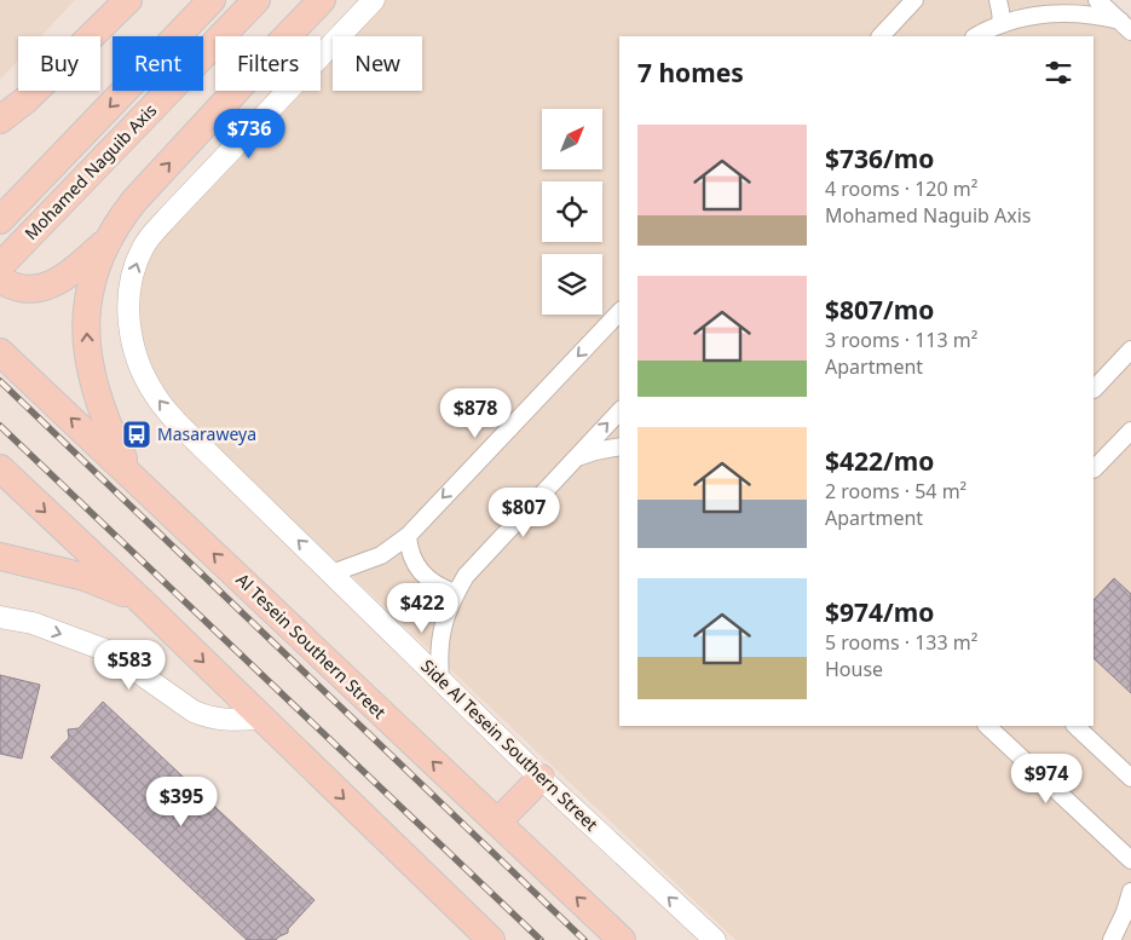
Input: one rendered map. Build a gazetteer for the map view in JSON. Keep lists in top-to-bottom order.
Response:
{
  "streets": {
    "main road": ["Mohamed Naguib Axis", "Al Tesein Southern Street"],
    "street": ["Side Al Tesein Southern Street"]
  },
  "places": {
    "bus stop": ["Masaraweya"]
  },
  "north": "top right",
  "page": {
    "chip": [
      "Buy",
      "Rent",
      "Filters",
      "New"
    ],
    "heading": "7 homes",
    "price": [
      "$736",
      "$878",
      "$807",
      "$422",
      "$583",
      "$974",
      "$395"
    ],
    "list": [
      {
        "name": "$736/mo",
        "note": "4 rooms · 120 m² · Mohamed Naguib Axis"
      },
      {
        "name": "$807/mo",
        "note": "3 rooms · 113 m² · Apartment"
      },
      {
        "name": "$422/mo",
        "note": "2 rooms · 54 m² · Apartment"
      },
      {
        "name": "$974/mo",
        "note": "5 rooms · 133 m² · House"
      }
    ]
  }
}
